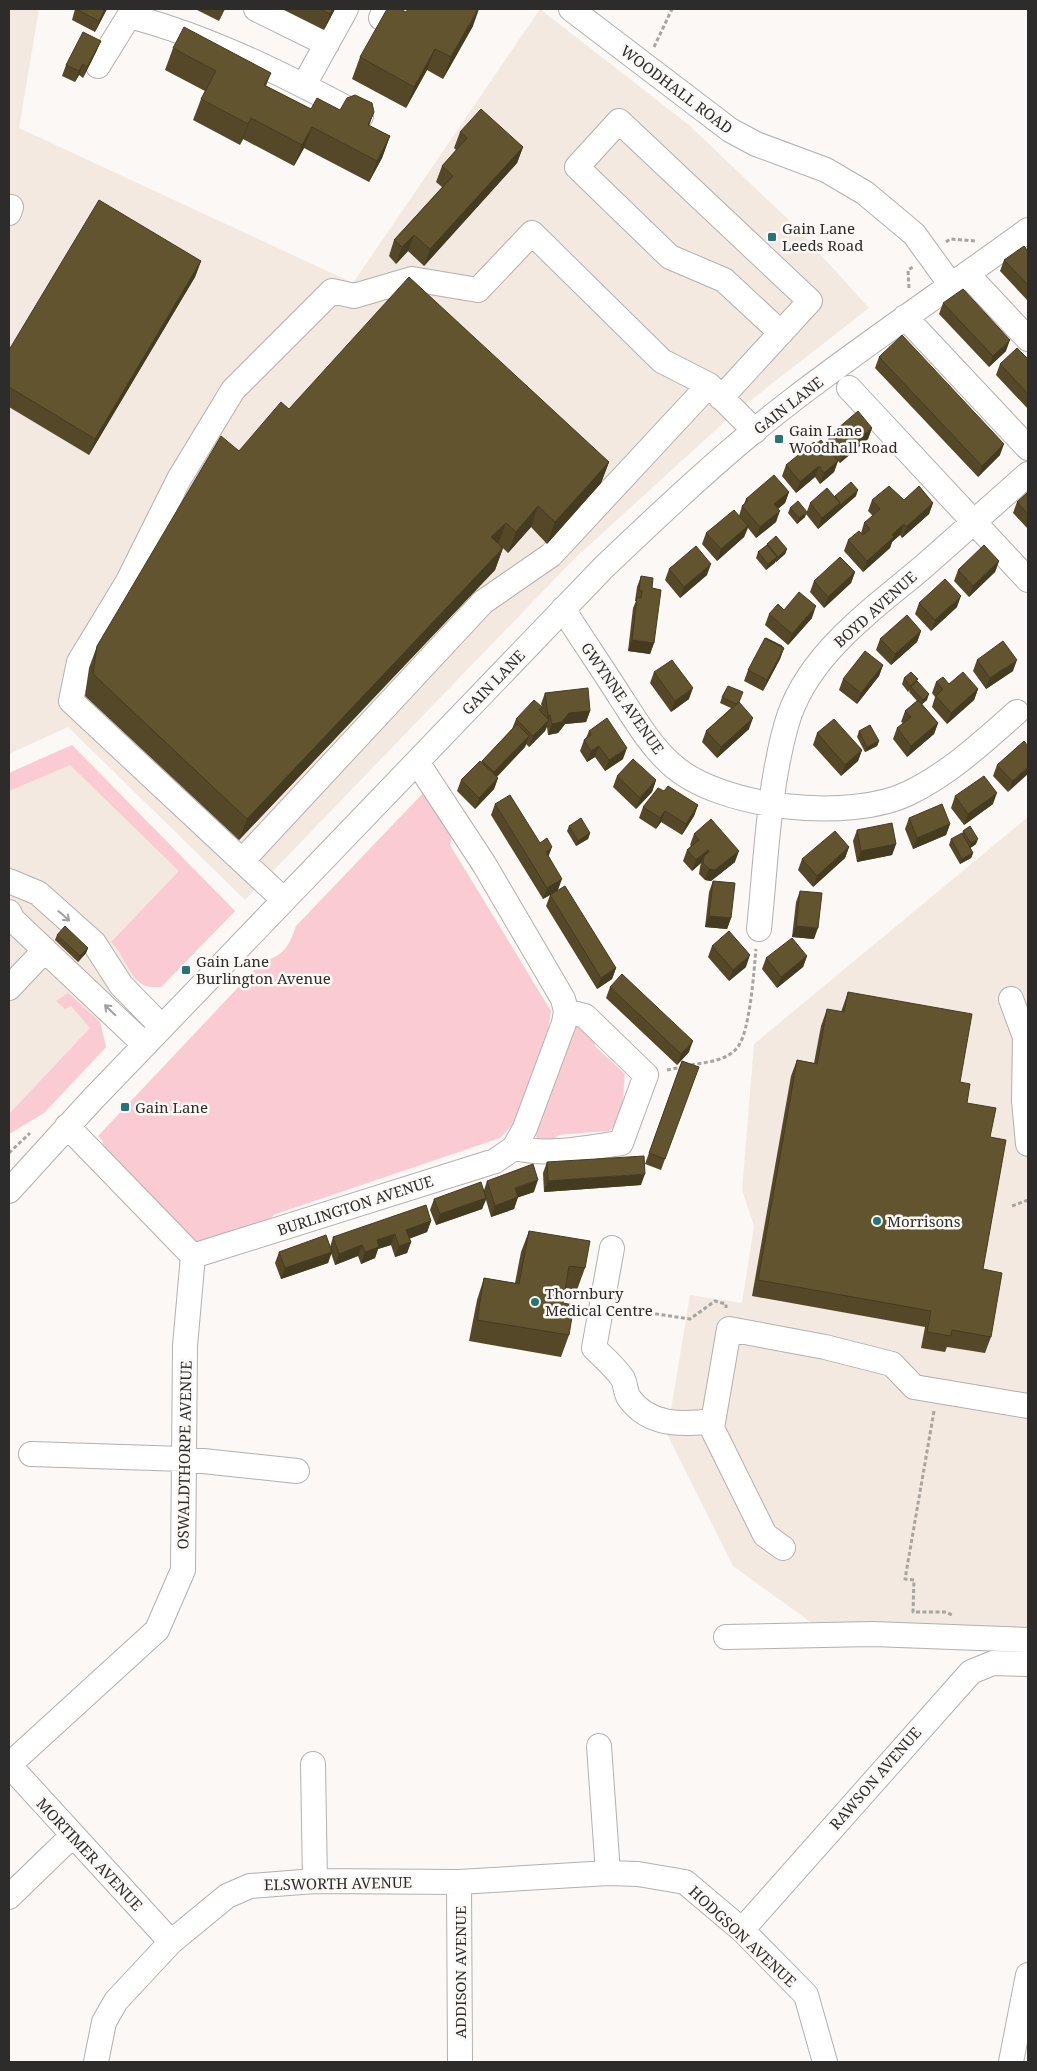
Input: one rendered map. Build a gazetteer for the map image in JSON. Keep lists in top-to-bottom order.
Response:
{
  "streets": {
    "street": [
      "WOODHALL ROAD",
      "GAIN LANE",
      "BOYD AVENUE",
      "GWYNNE AVENUE",
      "BURLINGTON AVENUE",
      "OSWALDTHORPE AVENUE",
      "RAWSON AVENUE",
      "MORTIMER AVENUE",
      "ELSWORTH AVENUE",
      "HODGSON AVENUE",
      "ADDISON AVENUE"
    ]
  },
  "crossings": [
    ["WOODHALL ROAD", "GAIN LANE"],
    ["GAIN LANE", "GWYNNE AVENUE"],
    ["BOYD AVENUE", "GWYNNE AVENUE"],
    ["BURLINGTON AVENUE", "OSWALDTHORPE AVENUE"],
    ["OSWALDTHORPE AVENUE", "MORTIMER AVENUE"],
    ["RAWSON AVENUE", "HODGSON AVENUE"],
    ["MORTIMER AVENUE", "ELSWORTH AVENUE"],
    ["ELSWORTH AVENUE", "HODGSON AVENUE"],
    ["ELSWORTH AVENUE", "ADDISON AVENUE"],
    ["HODGSON AVENUE", "ADDISON AVENUE"]
  ],
  "places": {
    "transit": [
      "Gain Lane Leeds Road",
      "Gain Lane Woodhall Road",
      "Gain Lane Burlington Avenue",
      "Gain Lane"
    ],
    "other": ["Morrisons", "Thornbury Medical Centre"]
  }
}
